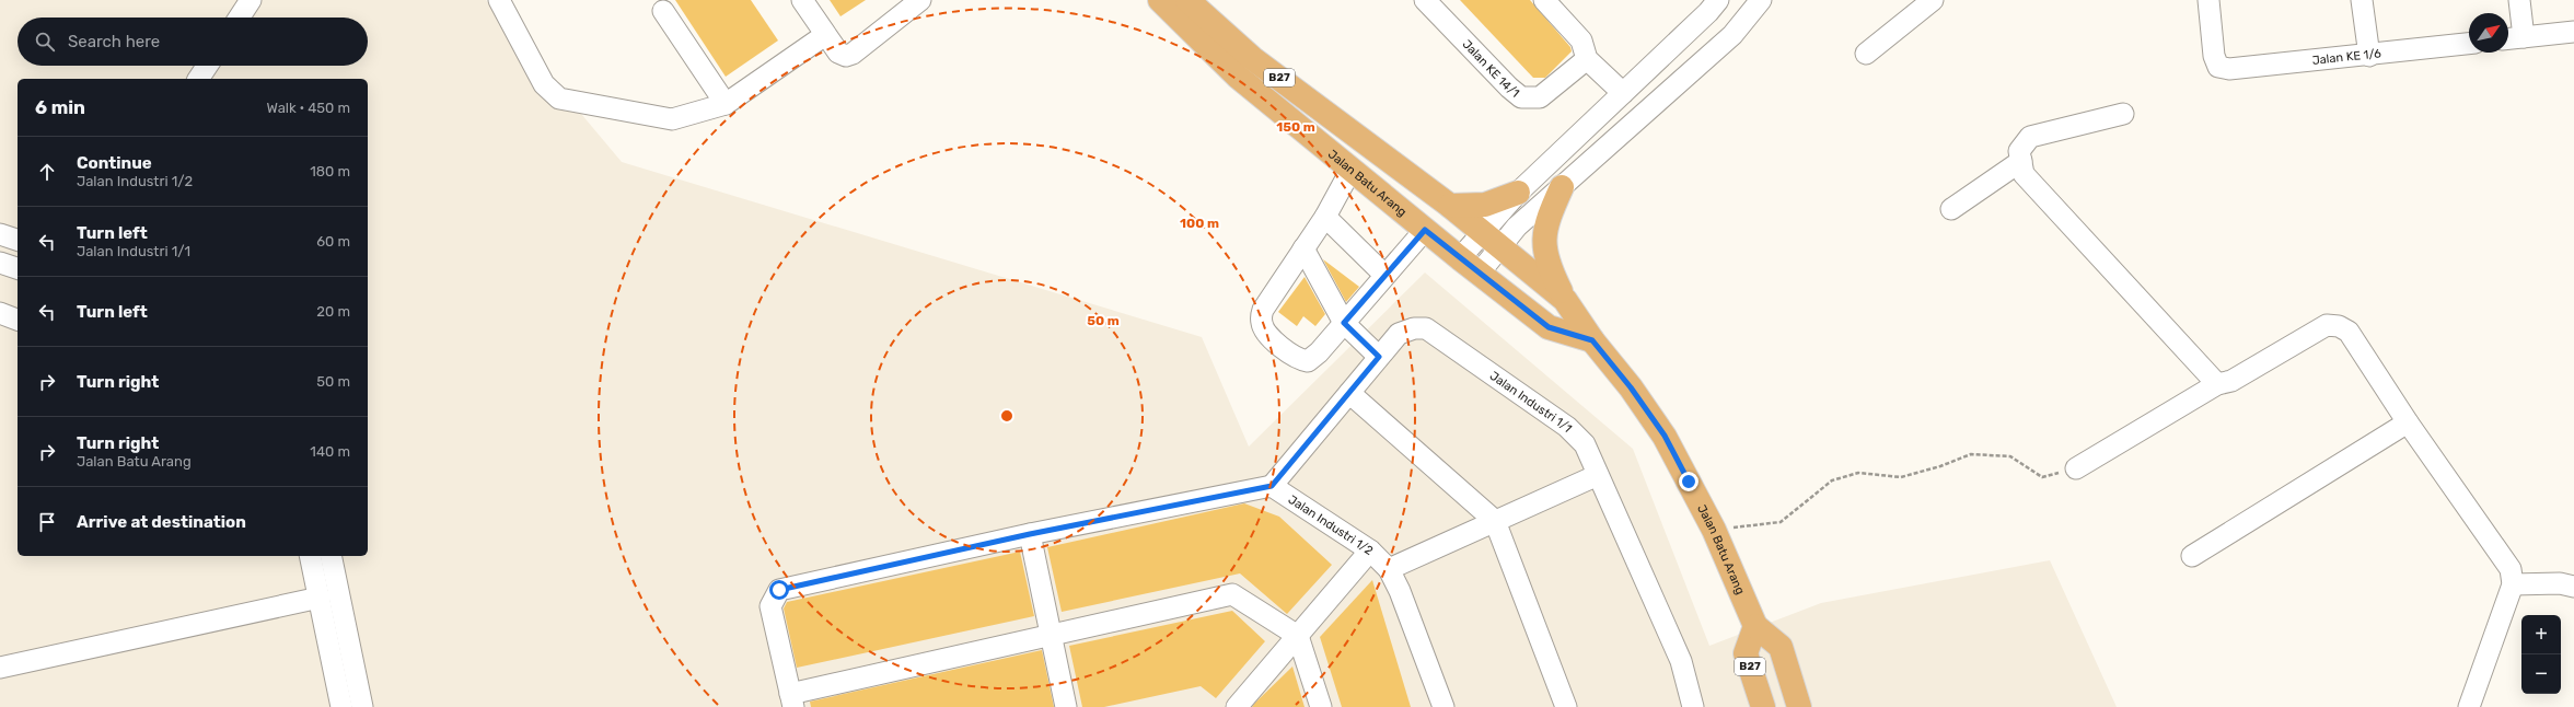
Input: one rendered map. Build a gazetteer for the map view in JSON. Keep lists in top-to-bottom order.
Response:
{
  "streets": {
    "main road": ["B27", "Jalan Batu Arang"],
    "street": [
      "Jalan KE 1/6",
      "Jalan KE 14/1",
      "Jalan Industri 1/1",
      "Jalan Industri 1/2"
    ]
  },
  "crossings": [
    ["B27", "Jalan Batu Arang"],
    ["Jalan Industri 1/1", "Jalan Industri 1/2"]
  ],
  "north": "top right",
  "page": {
    "search": "Search here",
    "heading": ["6 min", "Walk · 450 m"],
    "list": [
      ["Continue", "Jalan Industri 1/2", "180 m"],
      ["Turn left", "Jalan Industri 1/1", "60 m"],
      ["Turn left", "20 m"],
      ["Turn right", "50 m"],
      ["Turn right", "Jalan Batu Arang", "140 m"],
      "Arrive at destination"
    ],
    "map_buttons": ["+", "−"]
  },
  "rings": ["150 m", "100 m", "50 m"]
}
